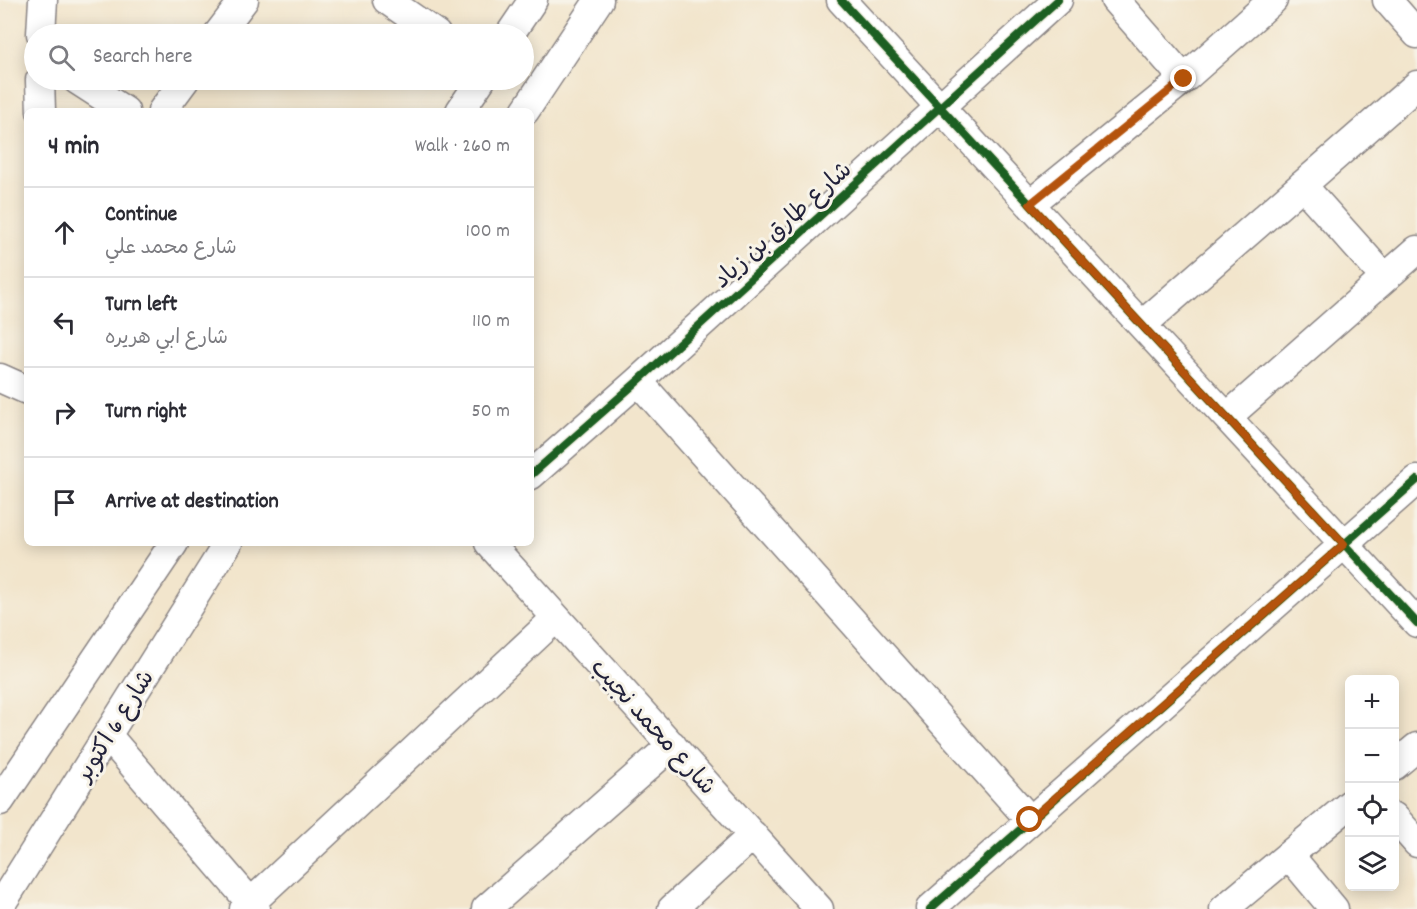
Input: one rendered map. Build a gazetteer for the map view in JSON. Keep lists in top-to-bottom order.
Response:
{
  "streets": {
    "street": ["شارع طارق بن زياد", "شارع 6 اكتوبر", "شارع محمد نجيب"]
  },
  "page": {
    "search": "Search here",
    "heading": ["4 min", "Walk · 260 m"],
    "list": [
      ["Continue", "شارع محمد علي", "100 m"],
      ["Turn left", "شارع ابي هريره", "110 m"],
      ["Turn right", "50 m"],
      "Arrive at destination"
    ],
    "map_buttons": ["+", "−"]
  }
}
